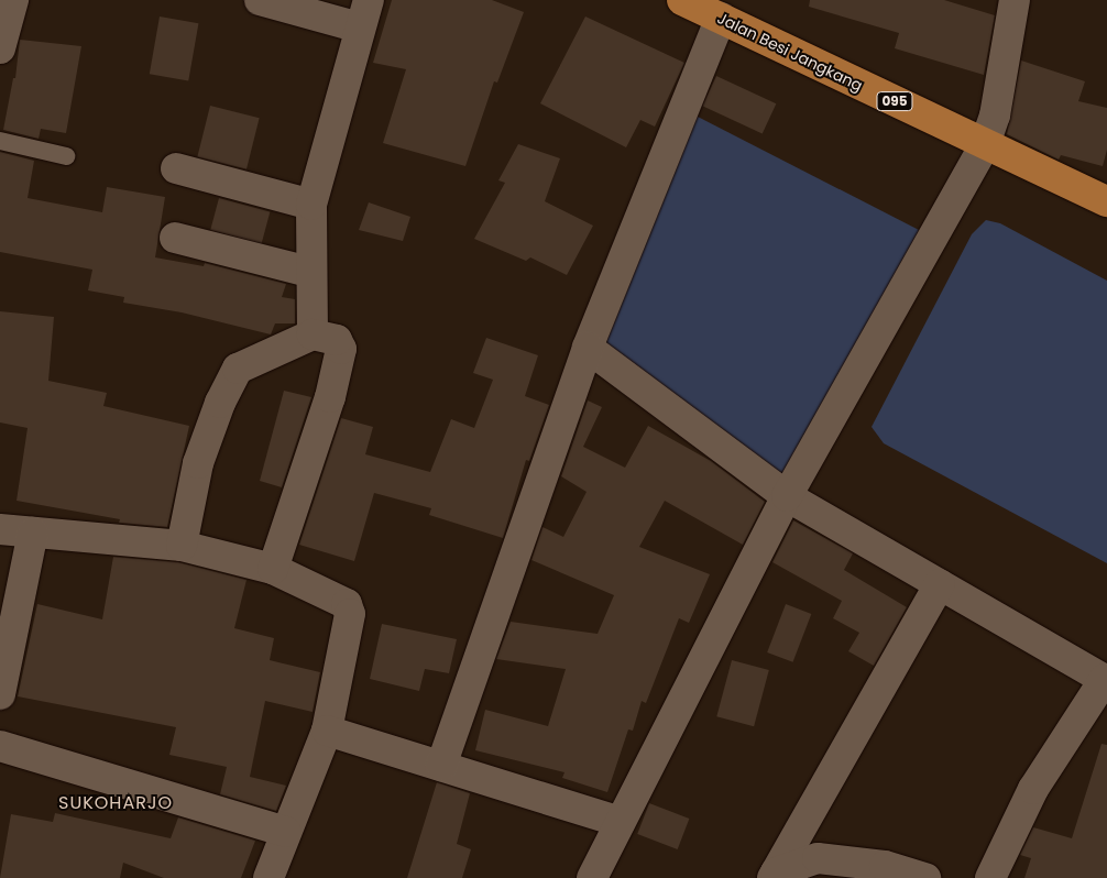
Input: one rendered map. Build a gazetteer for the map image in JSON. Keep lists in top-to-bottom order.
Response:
{
  "streets": {
    "main road": ["Jalan Besi Jangkang", "095"]
  },
  "districts": ["SUKOHARJO"]
}
